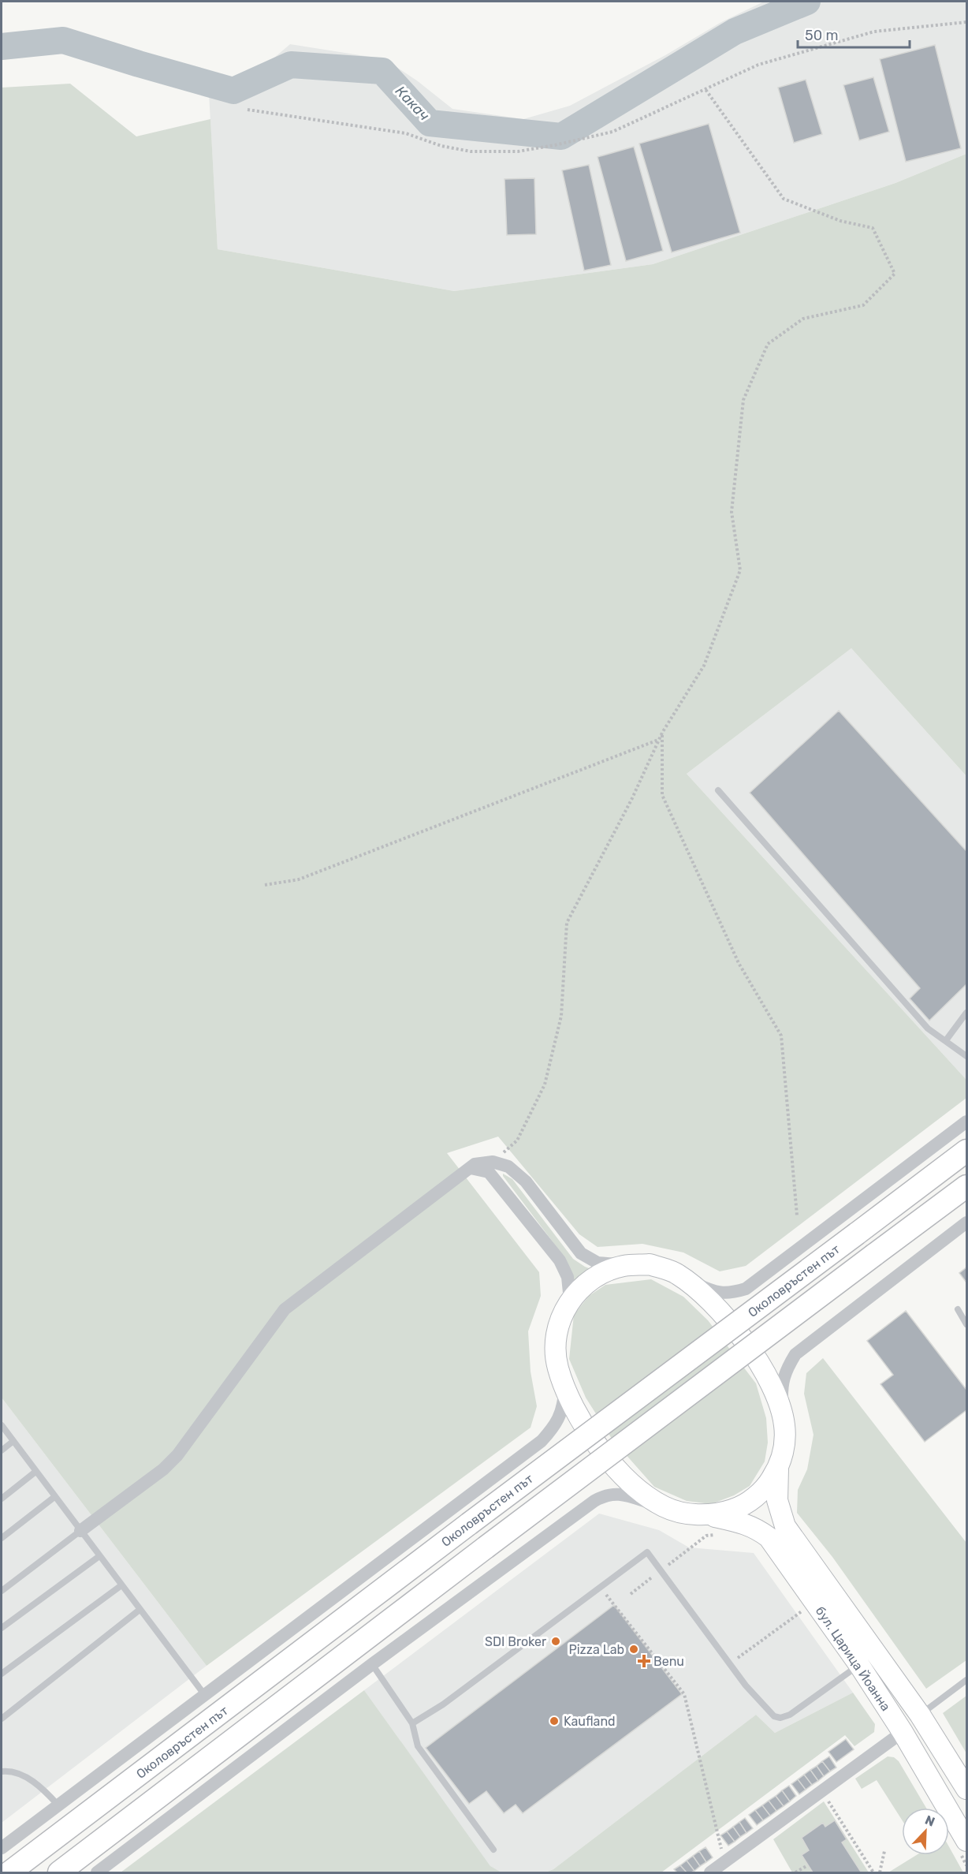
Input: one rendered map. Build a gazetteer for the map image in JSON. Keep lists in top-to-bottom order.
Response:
{
  "streets": {
    "highway": ["Околовръстен път"],
    "main road": ["бул. Царица Йоанна"]
  },
  "water": ["Какач"],
  "places": {
    "other": ["SDI Broker", "Pizza Lab", "Kaufland"],
    "health": ["Benu"]
  },
  "scale_bar": "50 m",
  "north": "top right"
}
